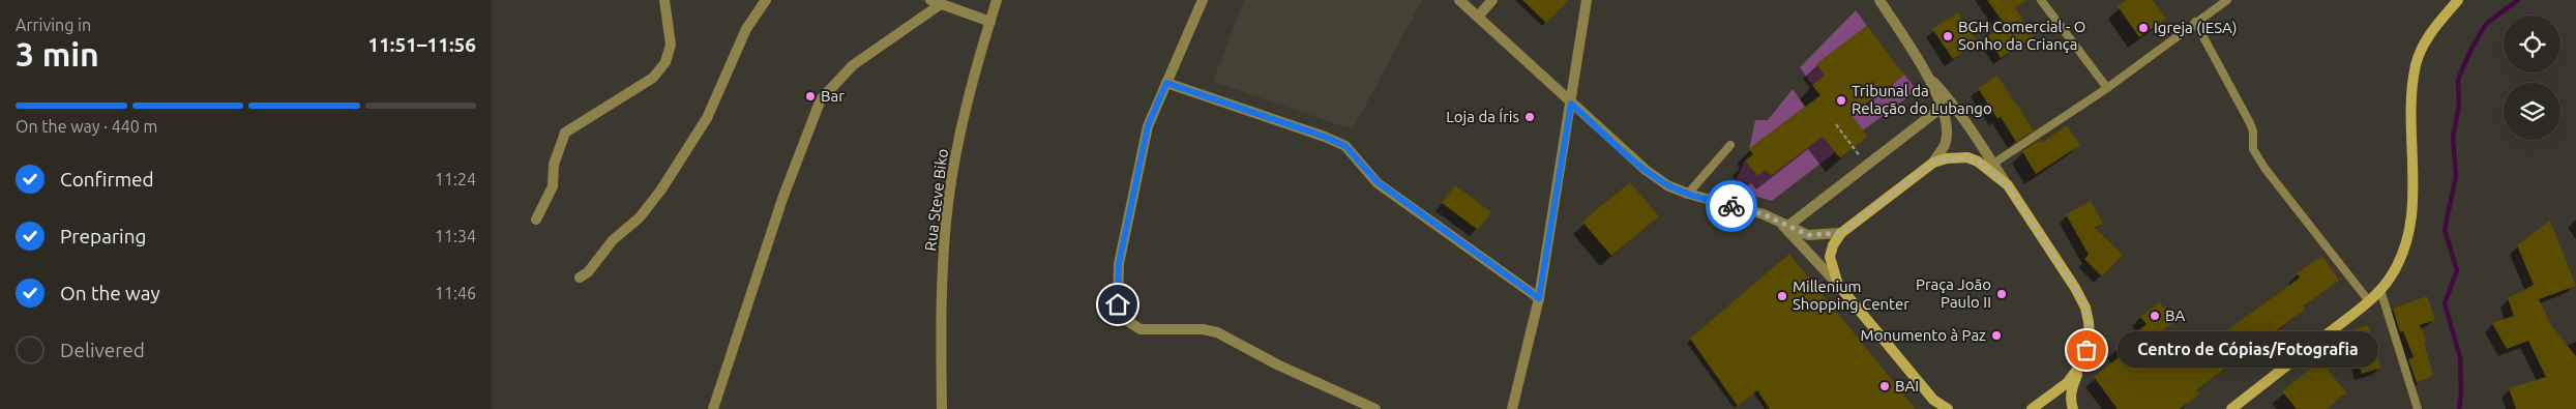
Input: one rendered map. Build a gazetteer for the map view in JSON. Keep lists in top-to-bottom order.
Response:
{
  "streets": {
    "street": ["Rua Steve Biko"]
  },
  "places": [
    "Igreja (IESA)",
    "BGH Comercial - O Sonho da Criança",
    "Bar",
    "Tribunal da Relação do Lubango",
    "Loja da Íris",
    "Praça João Paulo II",
    "Millenium Shopping Center",
    "BA",
    "Monumento à Paz",
    "Centro de Cópias/Fotografia",
    "BAI"
  ],
  "page": {
    "heading": ["3 min", "Arriving in", "11:51–11:56"],
    "bar": "On the way · 440 m",
    "list": [
      ["Confirmed", "11:24"],
      ["Preparing", "11:34"],
      ["On the way", "11:46"],
      "Delivered"
    ],
    "bubble": "Centro de Cópias/Fotografia"
  }
}
